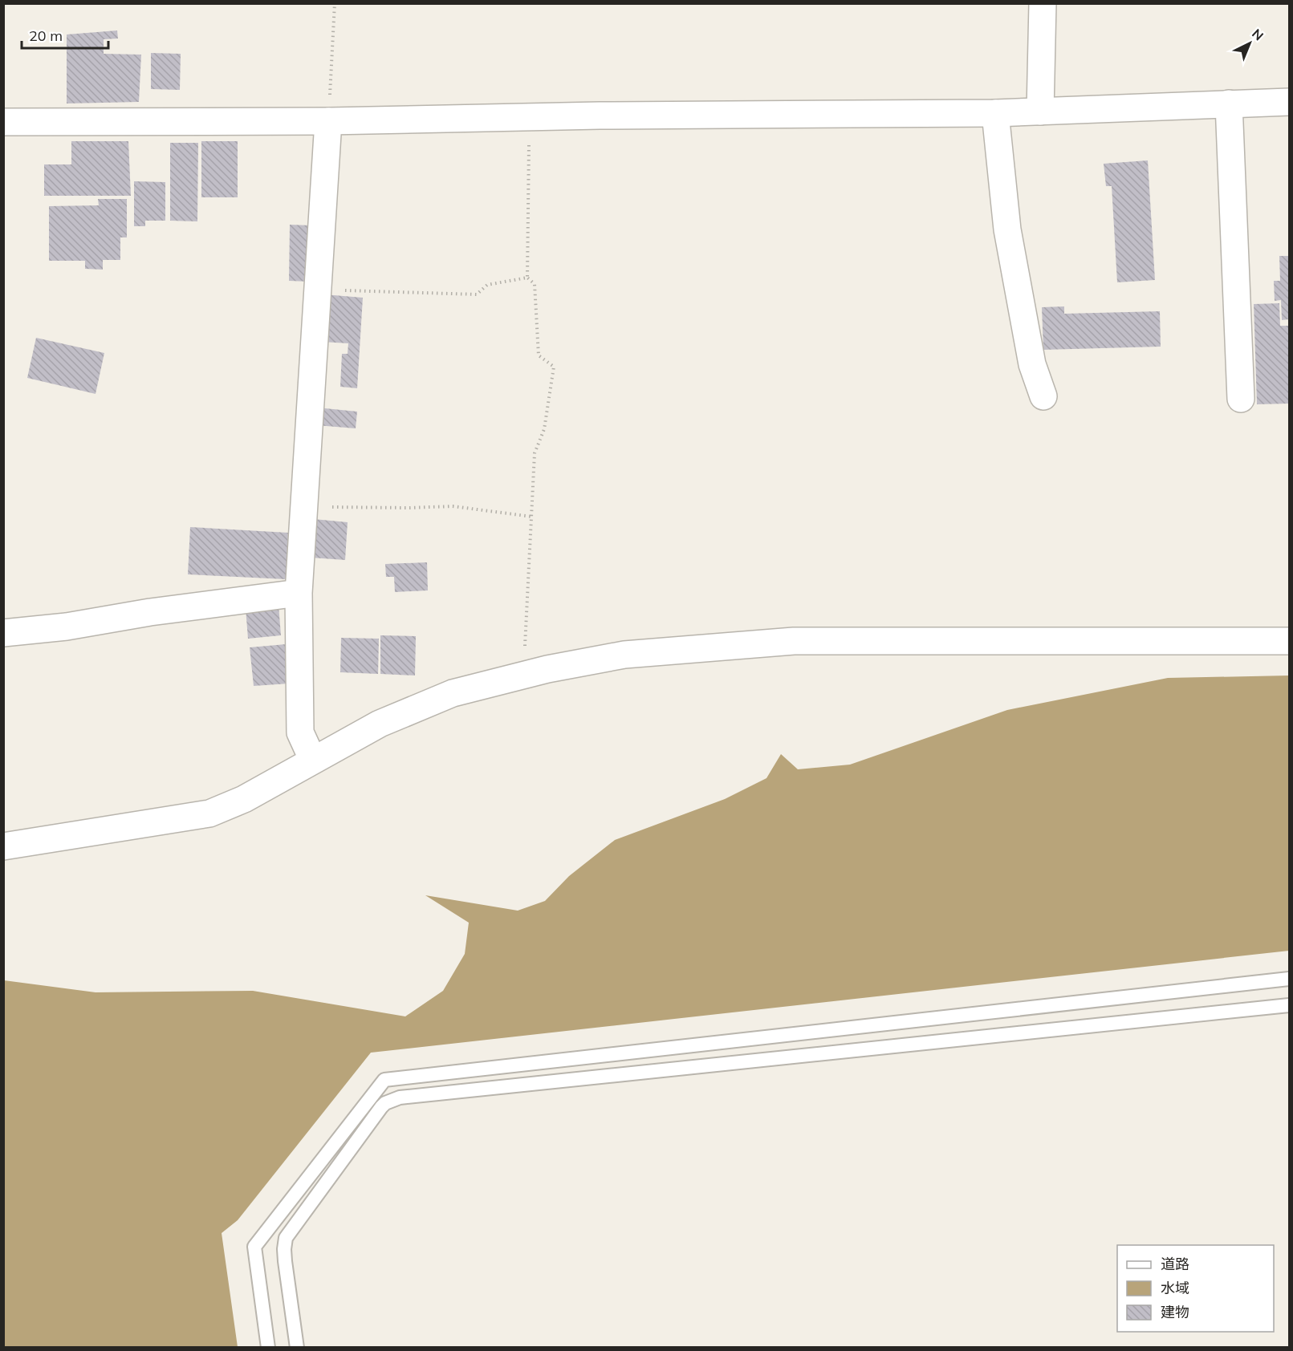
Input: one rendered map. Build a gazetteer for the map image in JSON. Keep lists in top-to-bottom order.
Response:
{
  "legend": ["道路", "水域", "建物"],
  "scale_bar": "20 m",
  "north": "top right"
}
